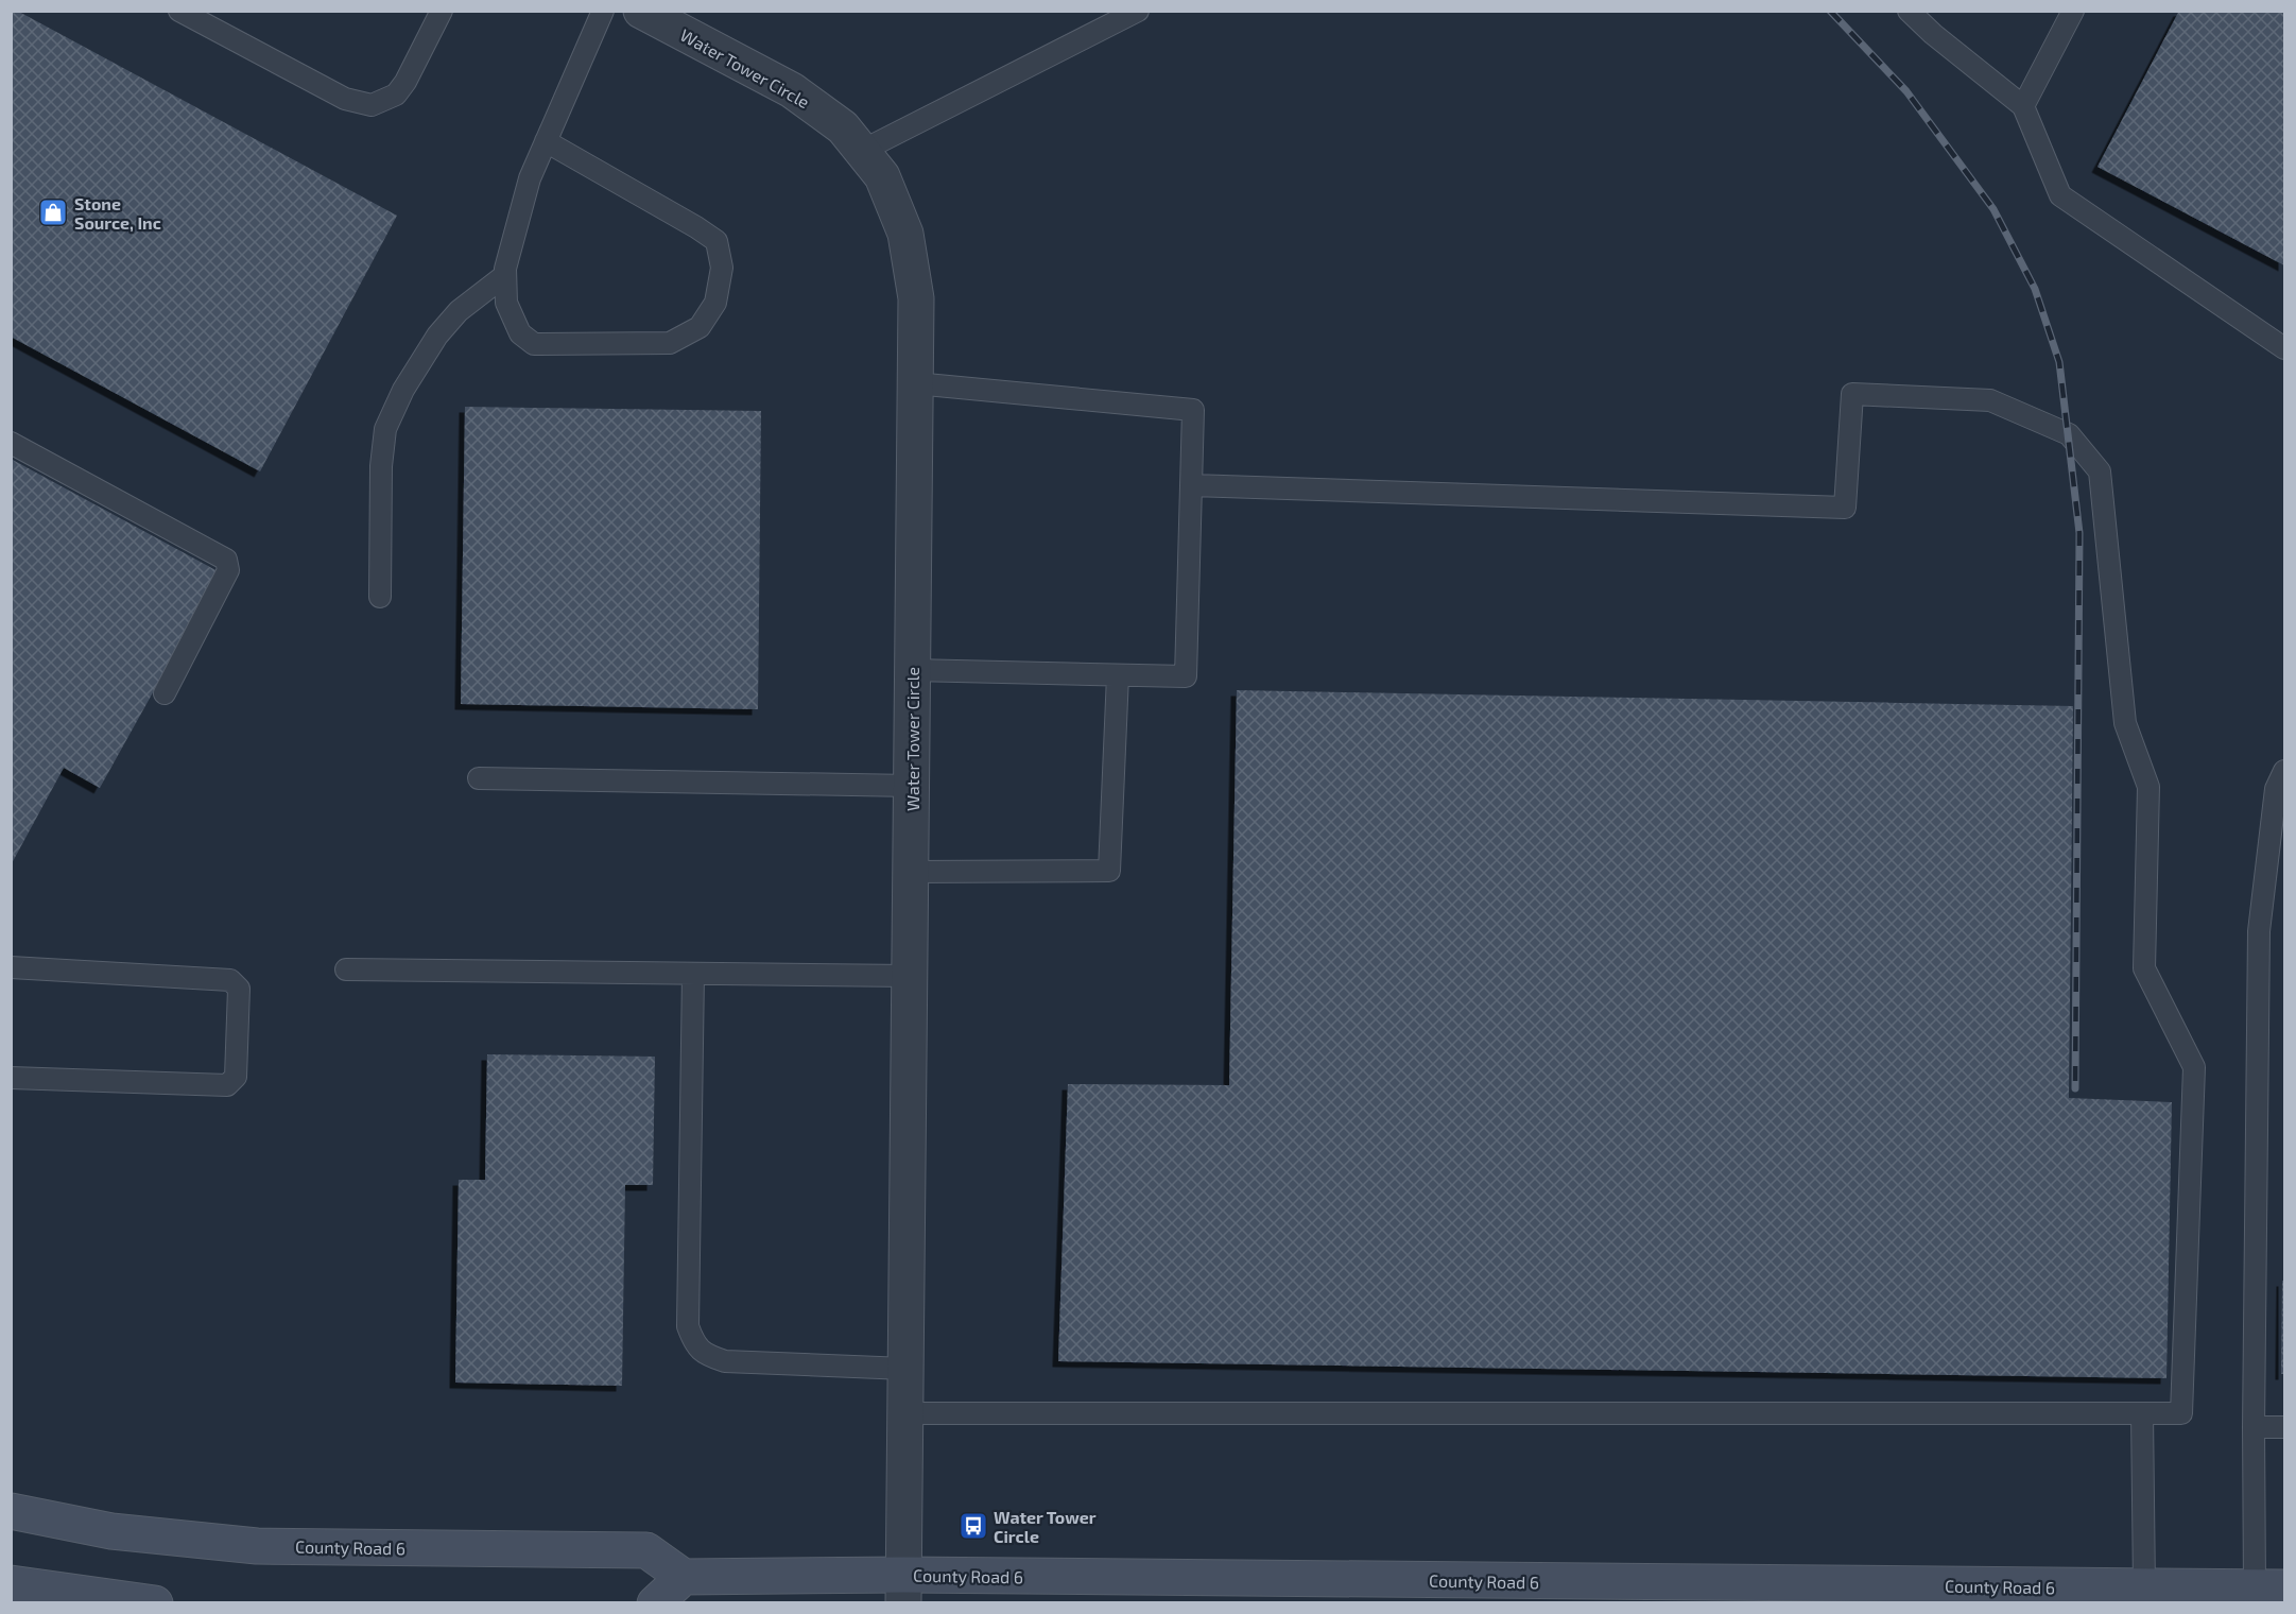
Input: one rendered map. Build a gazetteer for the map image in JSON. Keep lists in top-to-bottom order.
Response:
{
  "streets": {
    "main road": ["County Road 6"],
    "street": ["Water Tower Circle"]
  },
  "crossings": [
    ["Water Tower Circle", "County Road 6"]
  ],
  "places": {
    "shop": ["Stone Source, Inc"],
    "bus stop": ["Water Tower Circle"]
  }
}
